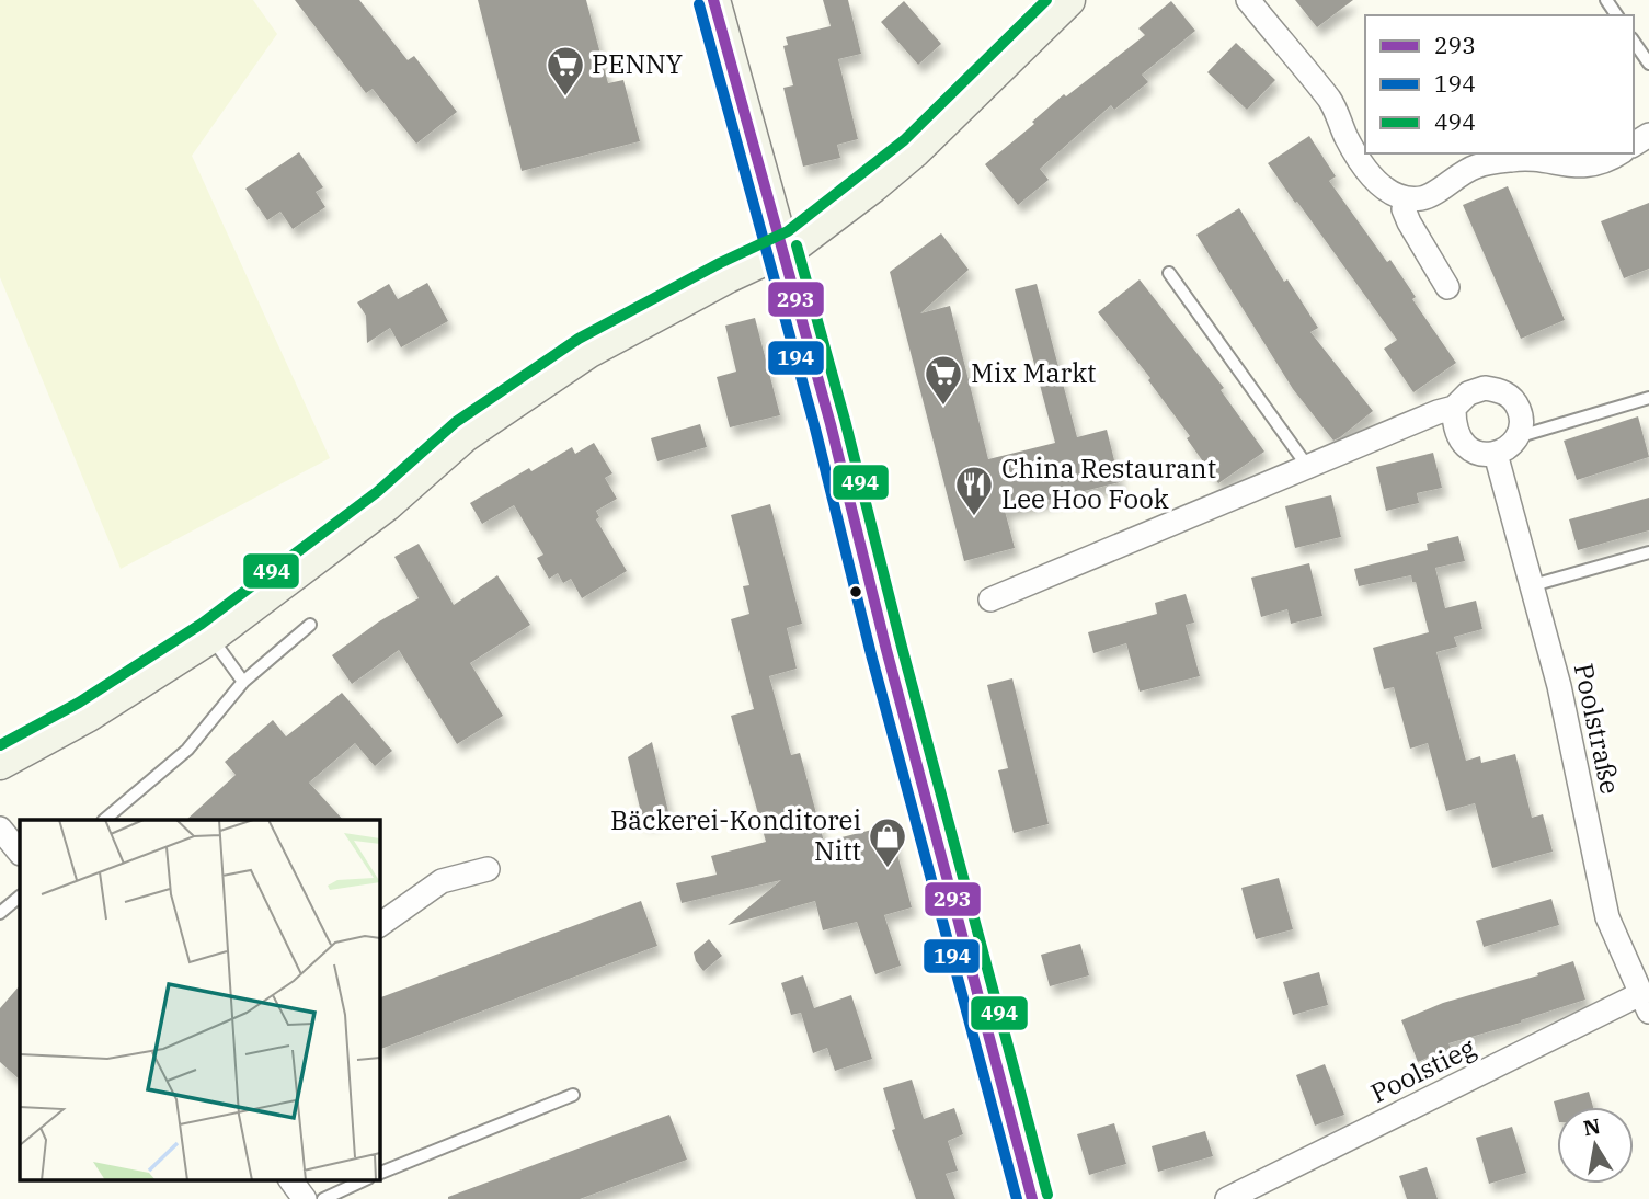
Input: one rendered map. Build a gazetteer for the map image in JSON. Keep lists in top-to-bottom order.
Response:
{
  "streets": {
    "street": ["Poolstraße", "Poolstieg"]
  },
  "crossings": [
    ["Poolstraße", "Poolstieg"]
  ],
  "places": {
    "supermarket": ["PENNY", "Mix Markt"],
    "restaurant": ["China Restaurant Lee Hoo Fook"],
    "shop": ["Bäckerei-Konditorei Nitt"]
  },
  "lines": ["transit line 293", "transit line 494", "transit line 194"],
  "legend": ["293", "194", "494"],
  "north": "top"
}
